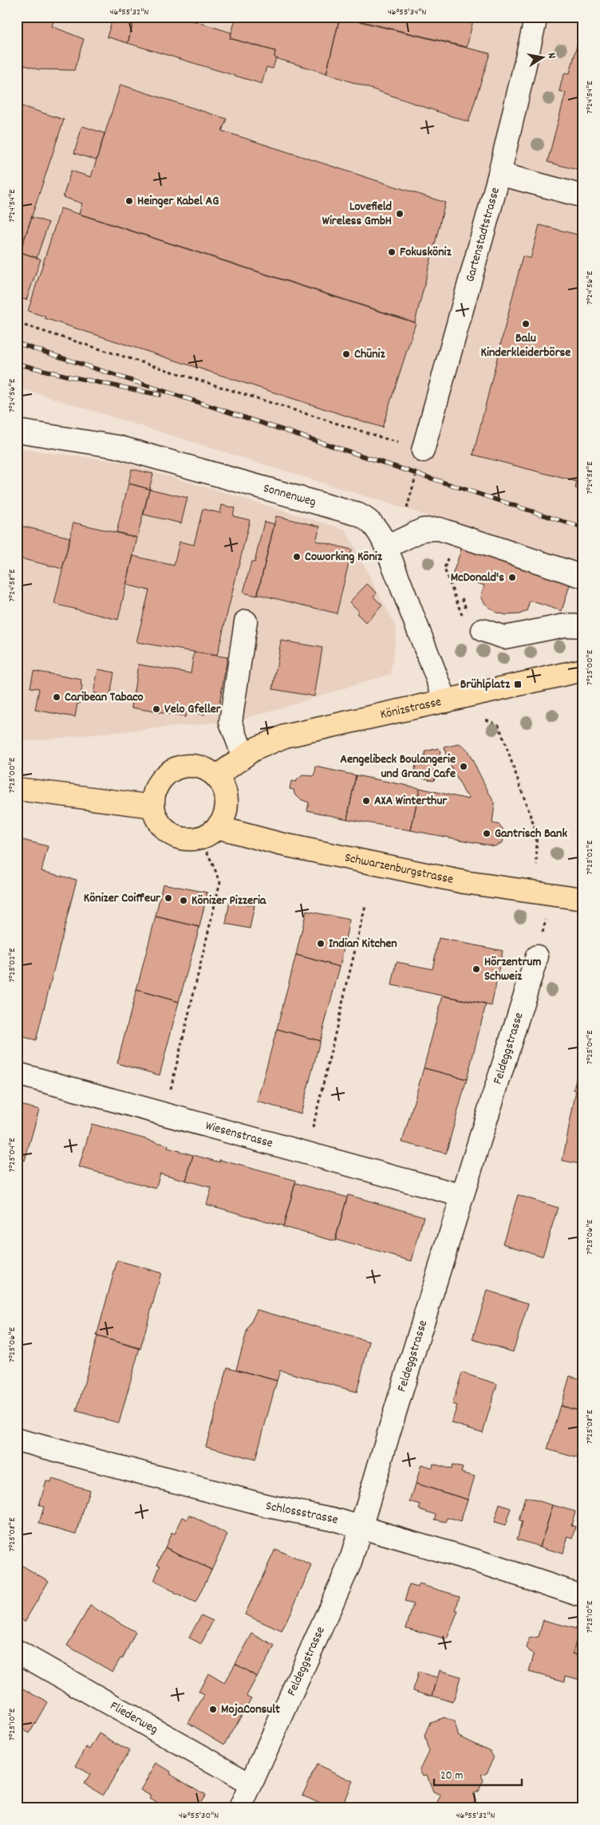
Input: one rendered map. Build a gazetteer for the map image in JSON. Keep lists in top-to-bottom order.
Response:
{
  "streets": {
    "main road": ["Könizstrasse", "Schwarzenburgstrasse"],
    "street": [
      "Gartenstadtstrasse",
      "Sonnenweg",
      "Feldeggstrasse",
      "Wiesenstrasse",
      "Schlossstrasse",
      "Fliederweg"
    ]
  },
  "crossings": [
    ["Sonnenweg", "Könizstrasse"],
    ["Könizstrasse", "Schwarzenburgstrasse"],
    ["Feldeggstrasse", "Wiesenstrasse"],
    ["Feldeggstrasse", "Schlossstrasse"],
    ["Feldeggstrasse", "Fliederweg"]
  ],
  "places": {
    "other": [
      "Heinger Kabel AG",
      "Lovefield Wireless GmbH",
      "Fokusköniz",
      "Balu Kinderkleiderbörse",
      "Chüniz",
      "Coworking Köniz",
      "McDonald's",
      "Caribean Tabaco",
      "Velo Gfeller",
      "Aengelibeck Boulangerie und Grand Cafe",
      "AXA Winterthur",
      "Gantrisch Bank",
      "Könizer Coiffeur",
      "Könizer Pizzeria",
      "Indian Kitchen",
      "Hörzentrum Schweiz",
      "MojaConsult"
    ],
    "transit": ["Brühlplatz"]
  },
  "scale_bar": "20 m",
  "north": "right",
  "coordinates": [
    "46°55'32\"N",
    "46°55'34\"N",
    "7°24'54\"E",
    "7°24'56\"E",
    "7°24'58\"E",
    "7°25'00\"E",
    "7°25'02\"E",
    "7°25'04\"E",
    "7°25'06\"E",
    "7°25'08\"E",
    "7°25'10\"E",
    "46°55'30\"N"
  ]
}
